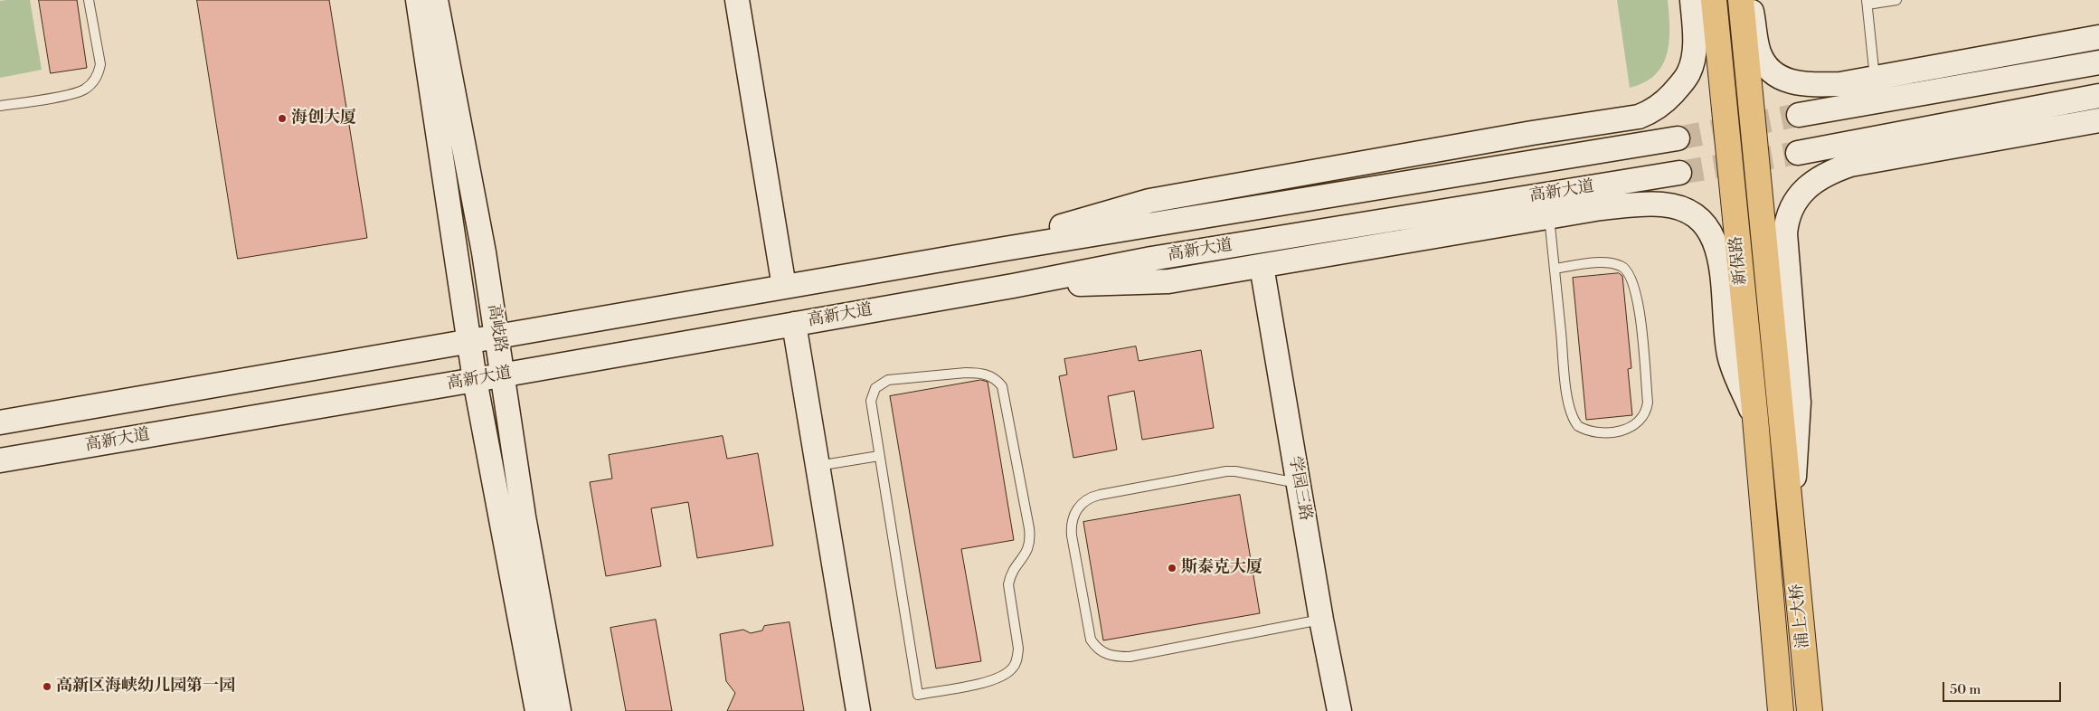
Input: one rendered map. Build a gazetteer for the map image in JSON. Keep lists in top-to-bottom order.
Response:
{
  "streets": {
    "main road": [
      "高新大道",
      "新保路",
      "高岐路",
      "学园三路",
      "浦上大桥"
    ]
  },
  "crossings": [
    ["高新大道", "高岐路"],
    ["新保路", "浦上大桥"]
  ],
  "places": ["海创大厦", "斯泰克大厦", "高新区海峡幼儿园第一园"],
  "scale_bar": "50 m"
}
